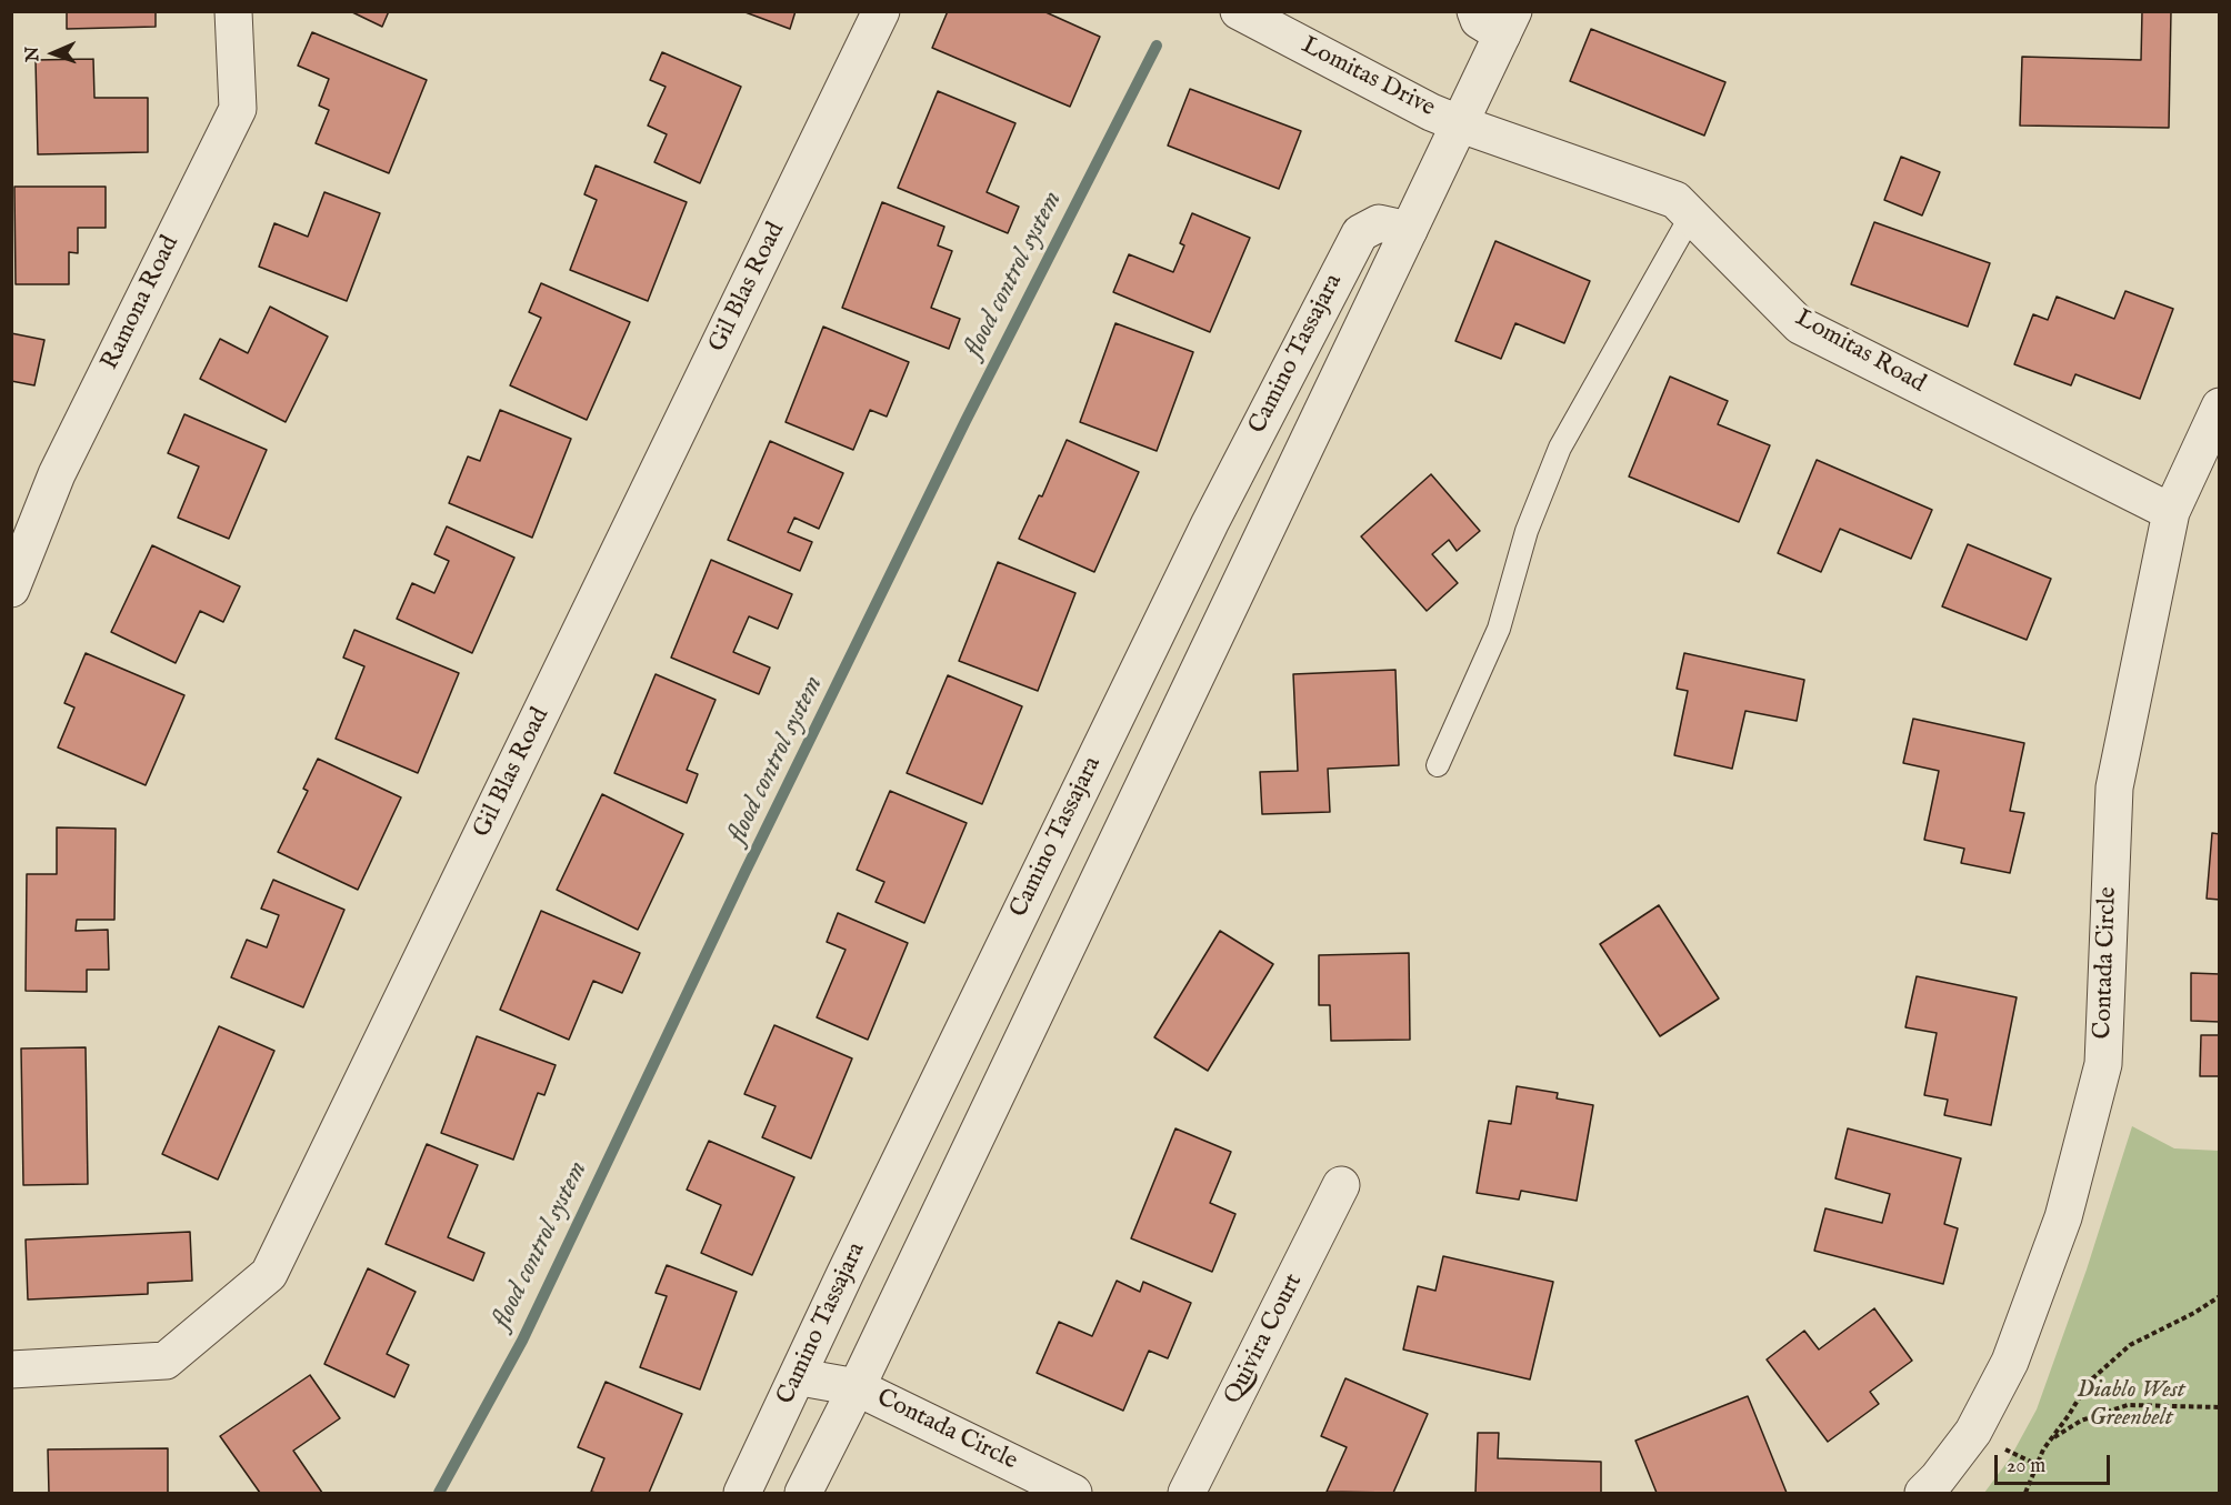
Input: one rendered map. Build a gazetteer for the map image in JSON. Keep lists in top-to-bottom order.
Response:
{
  "streets": {
    "street": [
      "Lomitas Drive",
      "Gil Blas Road",
      "Ramona Road",
      "Lomitas Road",
      "Camino Tassajara",
      "Contada Circle",
      "Quivira Court"
    ]
  },
  "crossings": [
    ["Lomitas Drive", "Lomitas Road"],
    ["Lomitas Drive", "Camino Tassajara"],
    ["Lomitas Road", "Camino Tassajara"],
    ["Lomitas Road", "Contada Circle"],
    ["Camino Tassajara", "Contada Circle"]
  ],
  "water": ["flood control system"],
  "parks": ["Diablo West Greenbelt"],
  "scale_bar": "20 m",
  "north": "left"
}
